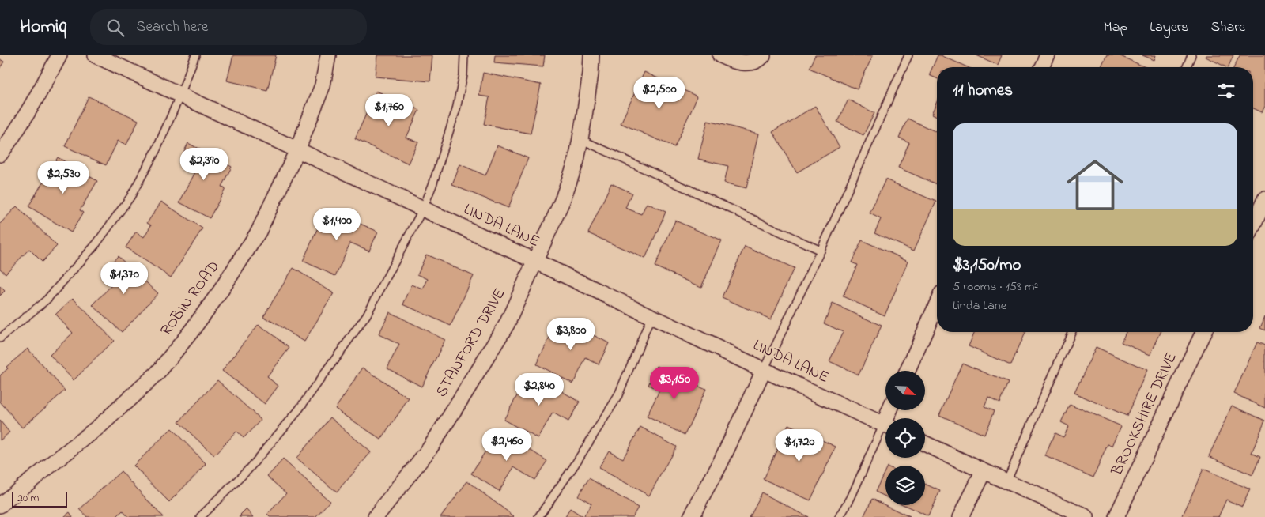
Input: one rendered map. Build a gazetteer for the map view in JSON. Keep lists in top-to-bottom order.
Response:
{
  "streets": {
    "street": [
      "LINDA LANE",
      "ROBIN ROAD",
      "STANFORD DRIVE",
      "BROOKSHIRE DRIVE"
    ]
  },
  "crossings": [
    ["LINDA LANE", "ROBIN ROAD"],
    ["LINDA LANE", "STANFORD DRIVE"]
  ],
  "scale_bar": "20 m",
  "north": "bottom right",
  "page": {
    "header": "Homiq",
    "search": "Search here",
    "nav": ["Map", "Layers", "Share"],
    "heading": "11 homes",
    "price": [
      "$2,500",
      "$1,760",
      "$2,390",
      "$2,530",
      "$1,400",
      "$1,370",
      "$3,800",
      "$3,150",
      "$2,840",
      "$2,460",
      "$1,720"
    ],
    "list": [
      {
        "name": "$3,150/mo",
        "note": "5 rooms · 158 m² · Linda Lane"
      }
    ],
    "scale": "20 m"
  }
}
